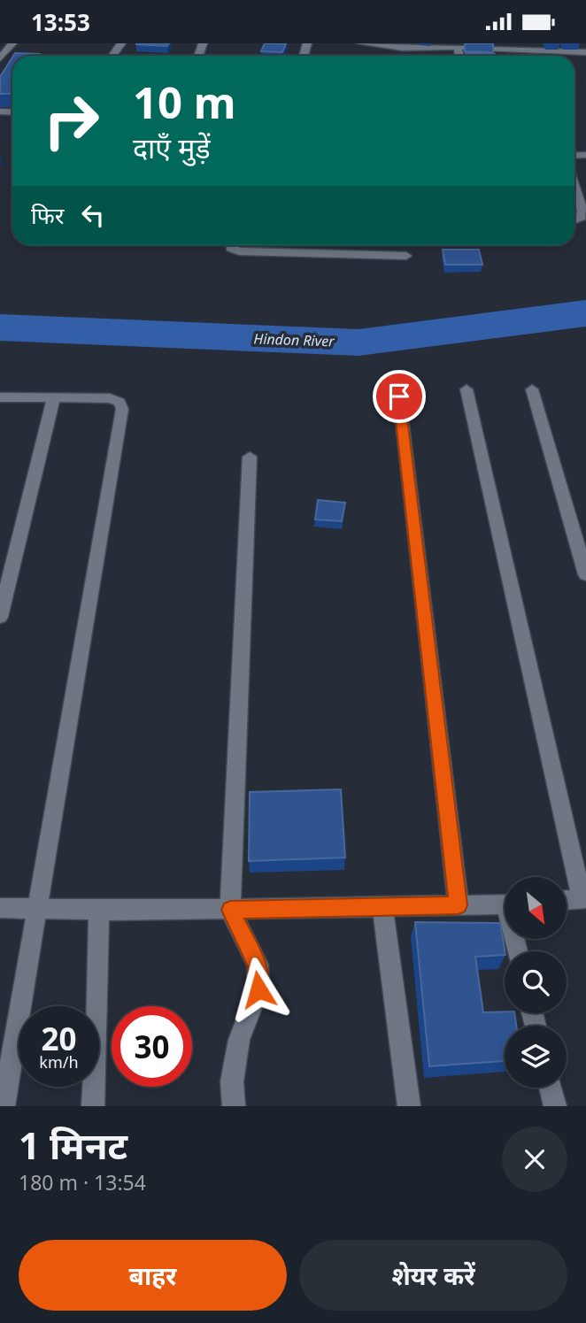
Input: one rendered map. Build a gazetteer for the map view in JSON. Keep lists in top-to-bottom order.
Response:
{
  "water": ["Hindon River"],
  "north": "bottom right",
  "page": {
    "status": "13:53",
    "turn": ["10 m", "दाएँ मुड़ें"],
    "then": "फिर",
    "speed": "20 km/h",
    "limit": "30",
    "heading": ["1 मिनट", "180 m · 13:54"],
    "buttons": ["बाहर", "शेयर करें"]
  }
}
